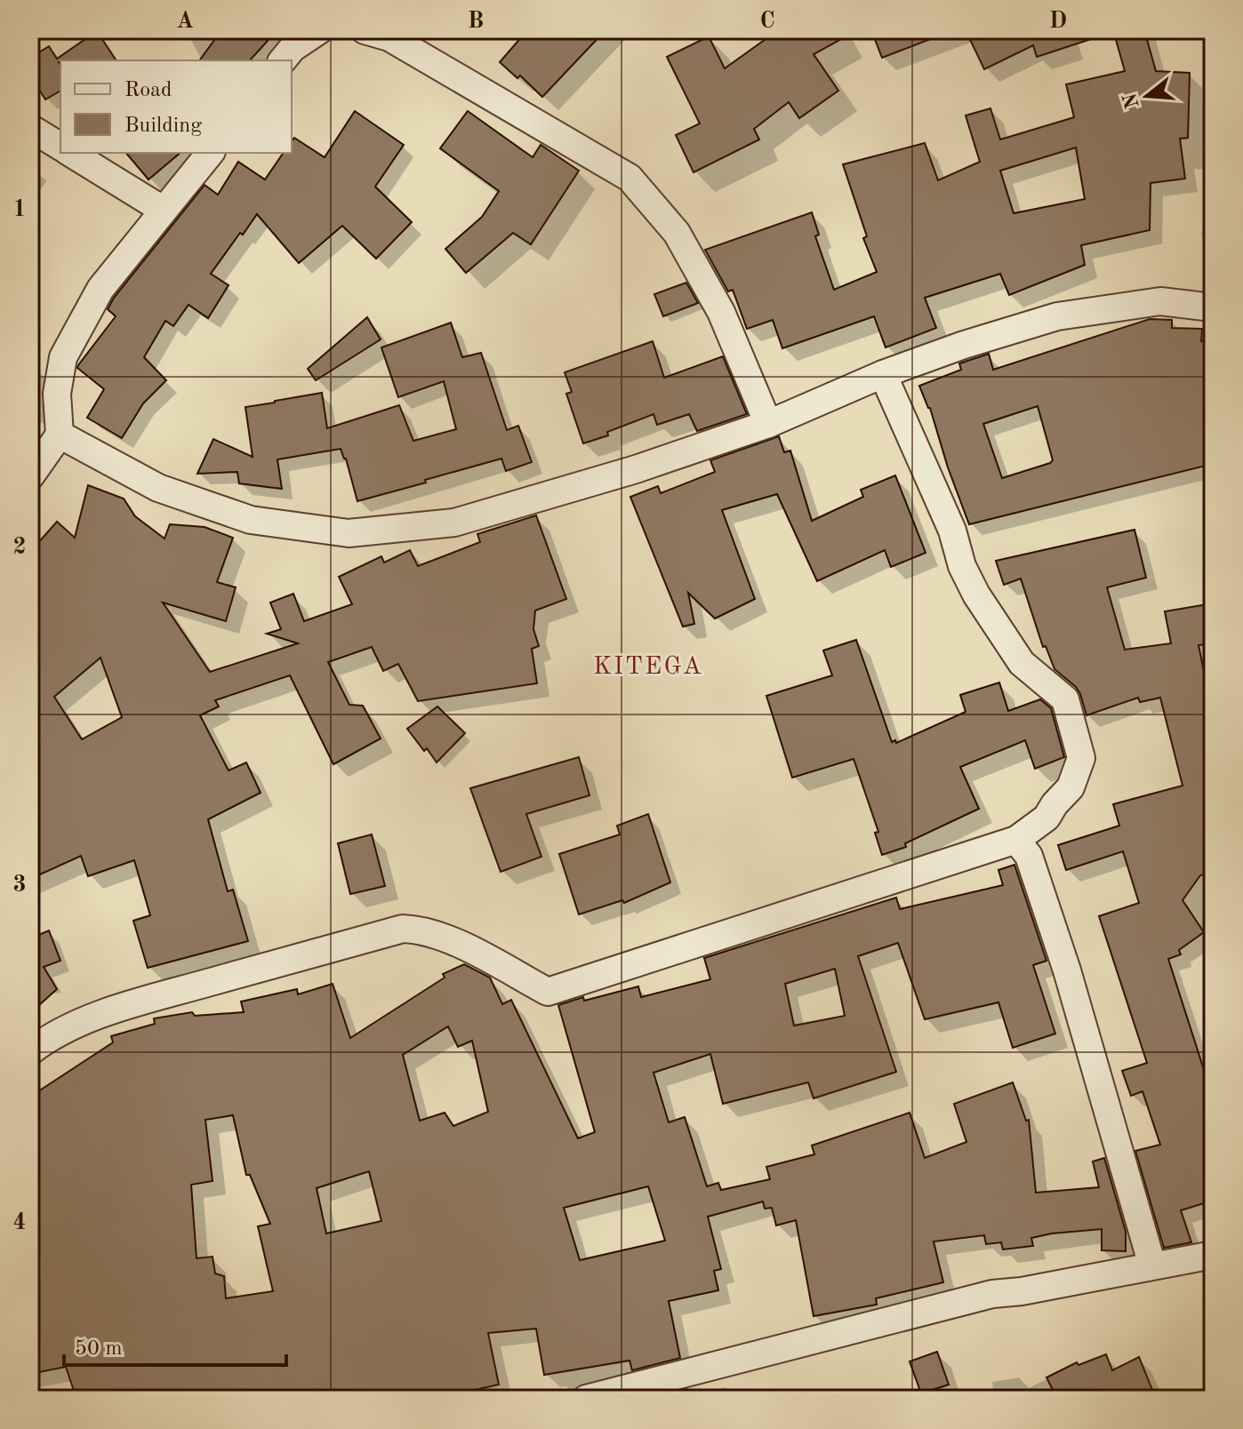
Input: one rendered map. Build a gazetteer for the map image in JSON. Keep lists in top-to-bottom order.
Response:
{
  "districts": ["KITEGA"],
  "legend": ["Road", "Building"],
  "scale_bar": "50 m",
  "north": "left",
  "grid": {
    "columns": [
      "A",
      "B",
      "C",
      "D"
    ],
    "rows": [
      "1",
      "2",
      "3",
      "4"
    ]
  }
}
